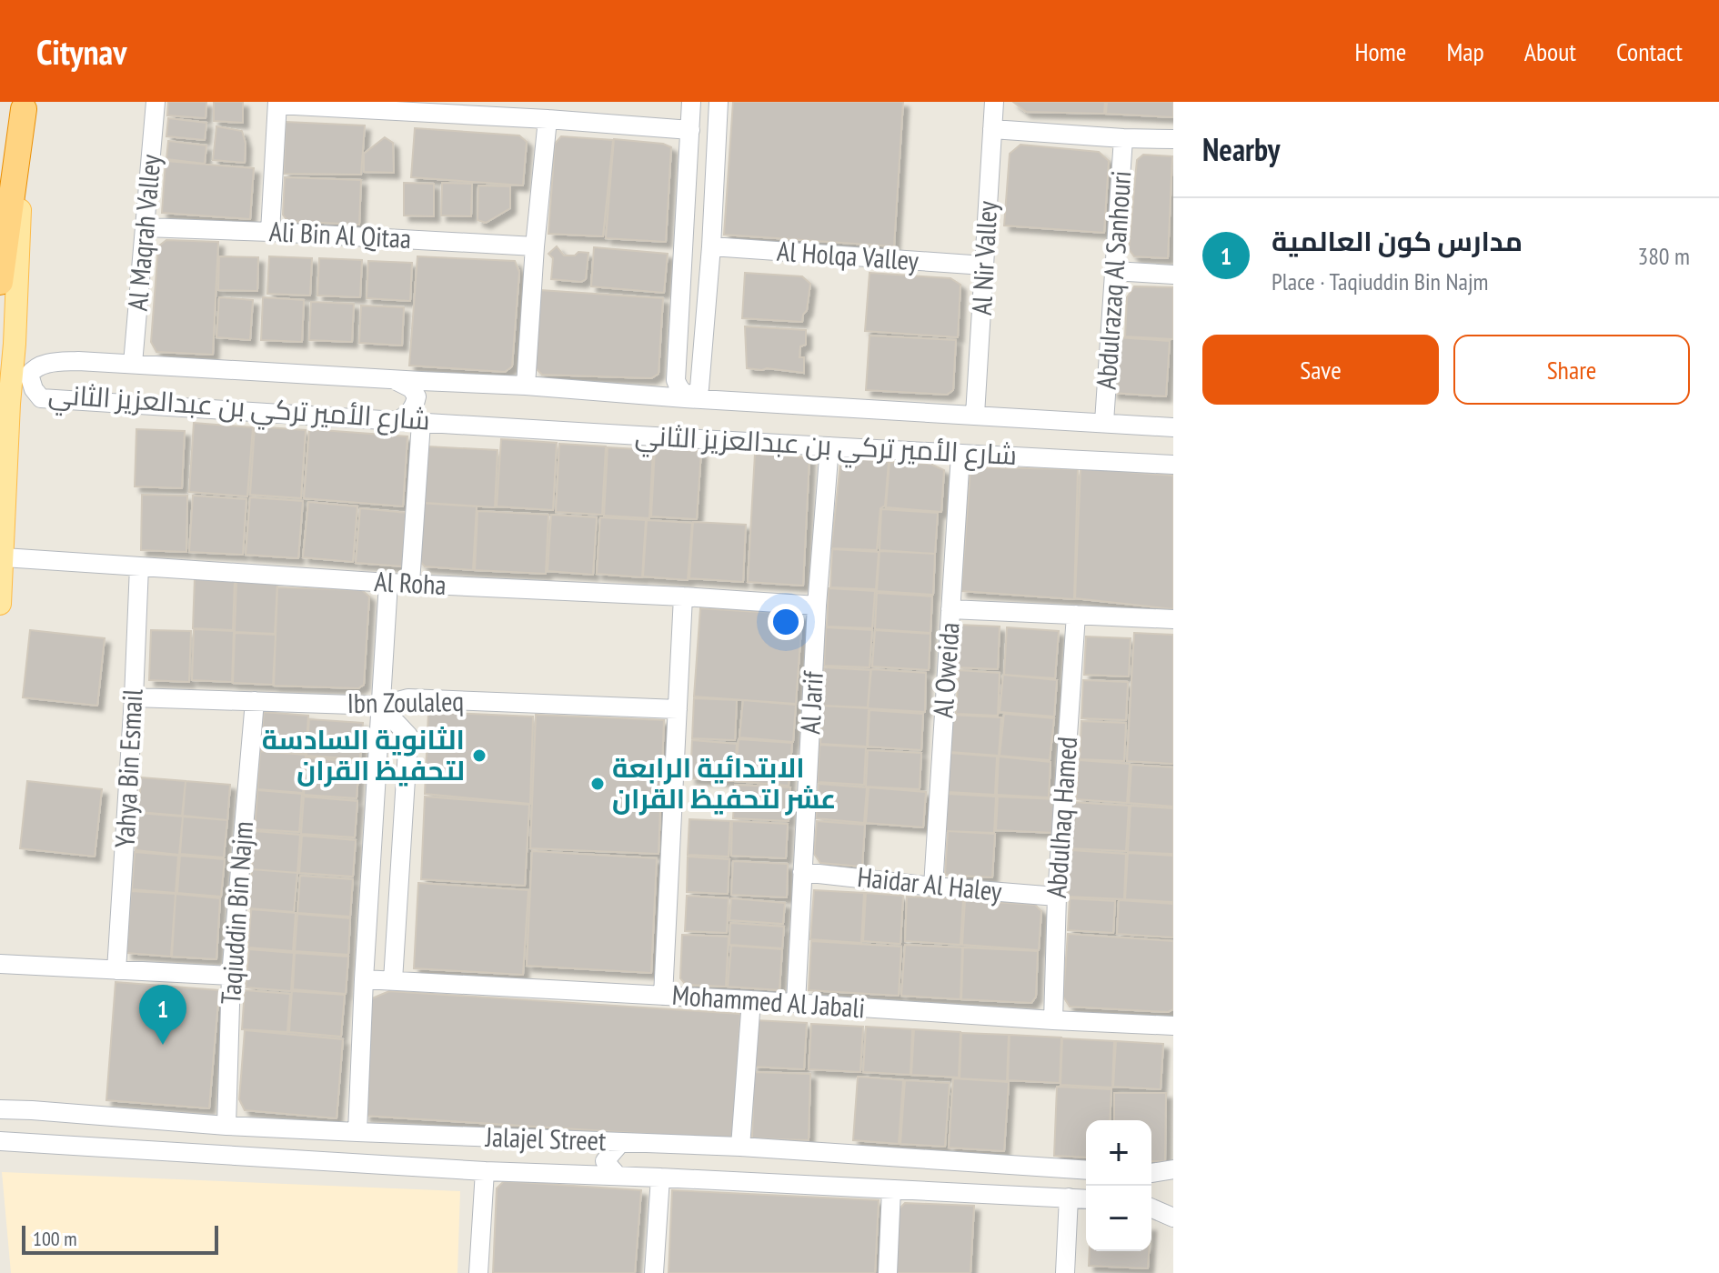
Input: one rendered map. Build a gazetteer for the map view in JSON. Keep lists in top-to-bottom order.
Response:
{
  "streets": {
    "street": [
      "Al Maqrah Valley",
      "Ali Bin Al Qitaa",
      "Al Holqa Valley",
      "Al Nir Valley",
      "Abdulrazaq Al Sanhouri",
      "شارع الأمير تركي بن عبدالعزيز الثاني",
      "Al Roha",
      "Al Oweida",
      "Ibn Zoulaleq",
      "Al Jarif",
      "Yahya Bin Esmail",
      "Abdulhaq Hamed",
      "Haidar Al Haley",
      "Taqiuddin Bin Najm",
      "Mohammed Al Jabali",
      "Jalajel Street"
    ]
  },
  "crossings": [
    ["Al Maqrah Valley", "Ali Bin Al Qitaa"],
    ["Al Maqrah Valley", "شارع الأمير تركي بن عبدالعزيز الثاني"],
    ["Al Holqa Valley", "Al Nir Valley"],
    ["Al Nir Valley", "شارع الأمير تركي بن عبدالعزيز الثاني"],
    ["Abdulrazaq Al Sanhouri", "شارع الأمير تركي بن عبدالعزيز الثاني"],
    ["شارع الأمير تركي بن عبدالعزيز الثاني", "Al Oweida"],
    ["شارع الأمير تركي بن عبدالعزيز الثاني", "Al Jarif"],
    ["Al Roha", "Al Jarif"],
    ["Al Roha", "Yahya Bin Esmail"],
    ["Al Oweida", "Haidar Al Haley"],
    ["Ibn Zoulaleq", "Yahya Bin Esmail"],
    ["Ibn Zoulaleq", "Taqiuddin Bin Najm"],
    ["Al Jarif", "Haidar Al Haley"],
    ["Al Jarif", "Mohammed Al Jabali"],
    ["Abdulhaq Hamed", "Haidar Al Haley"],
    ["Abdulhaq Hamed", "Mohammed Al Jabali"],
    ["Taqiuddin Bin Najm", "Jalajel Street"]
  ],
  "places": ["الثانوية السادسة لتحفيظ القران", "الابتدائية الرابعة عشر لتحفيظ القران"],
  "scale_bar": "100 m",
  "page": {
    "header": "Citynav",
    "nav": [
      "Home",
      "Map",
      "About",
      "Contact"
    ],
    "heading": "Nearby",
    "list": [
      {
        "mark": "1",
        "name": "مدارس كون العالمية",
        "note": "Place · Taqiuddin Bin Najm",
        "value": "380 m"
      }
    ],
    "buttons": ["Save", "Share"],
    "pins": "1",
    "map_buttons": ["+", "−"],
    "scale": "100 m"
  }
}
